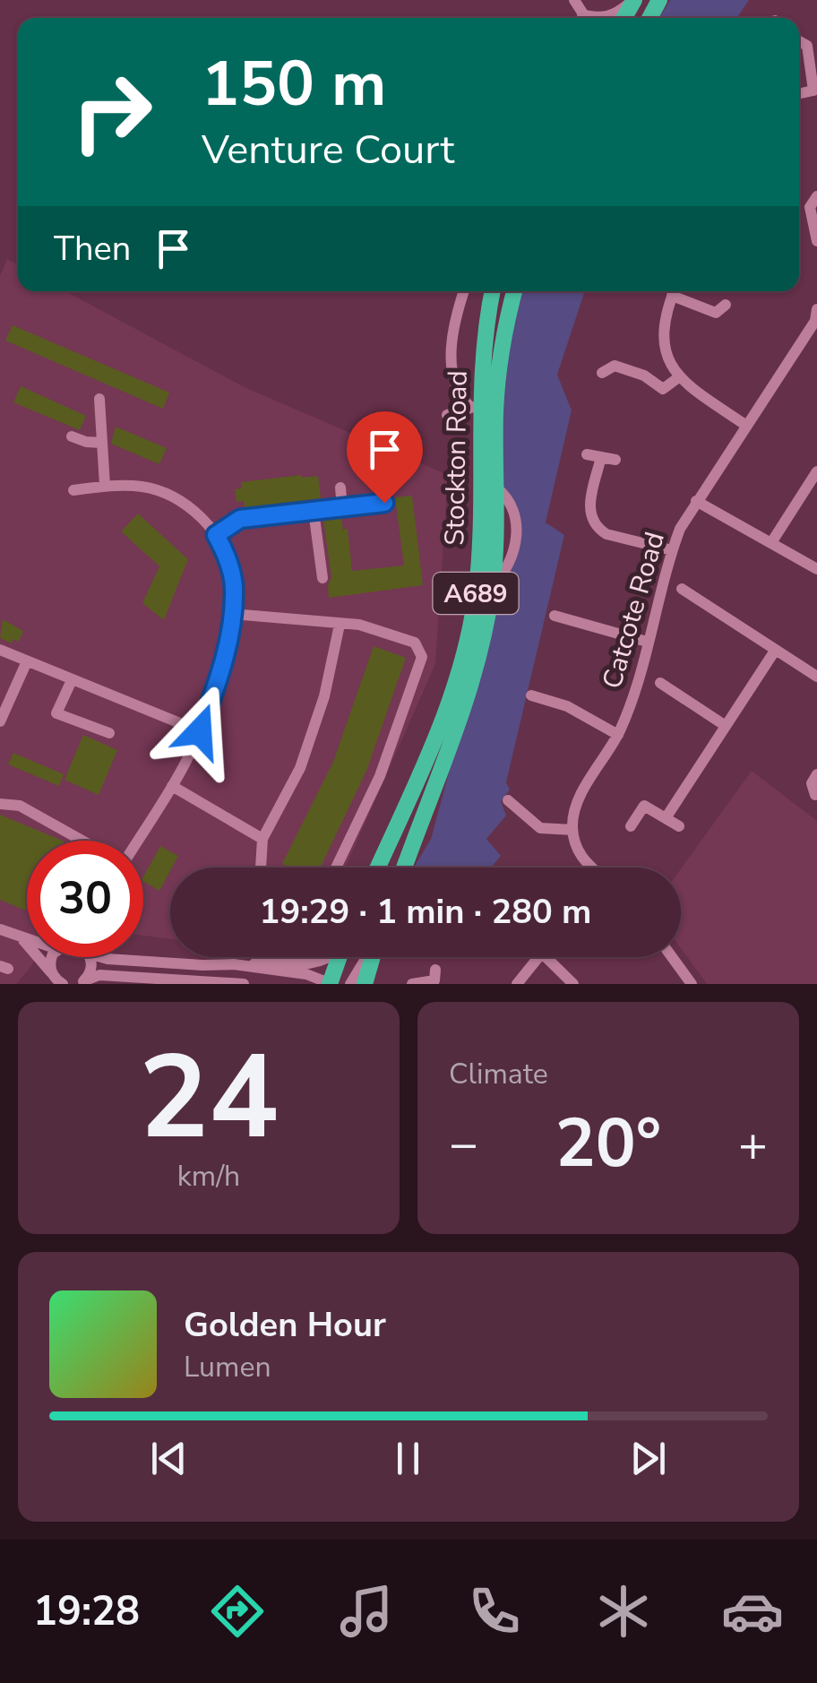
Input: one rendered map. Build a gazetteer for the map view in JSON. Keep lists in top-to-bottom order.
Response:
{
  "streets": {
    "highway": ["Stockton Road", "A689"],
    "street": ["Catcote Road"]
  },
  "page": {
    "turn": ["150 m", "Venture Court"],
    "then": "Then",
    "limit": "30",
    "trip": "19:29 · 1 min · 280 m",
    "tile": [
      ["24", "km/h"],
      "Climate"
    ],
    "heat": ["−", "20°", "+"],
    "song": ["Golden Hour", "Lumen"],
    "tabs": "19:28"
  }
}
